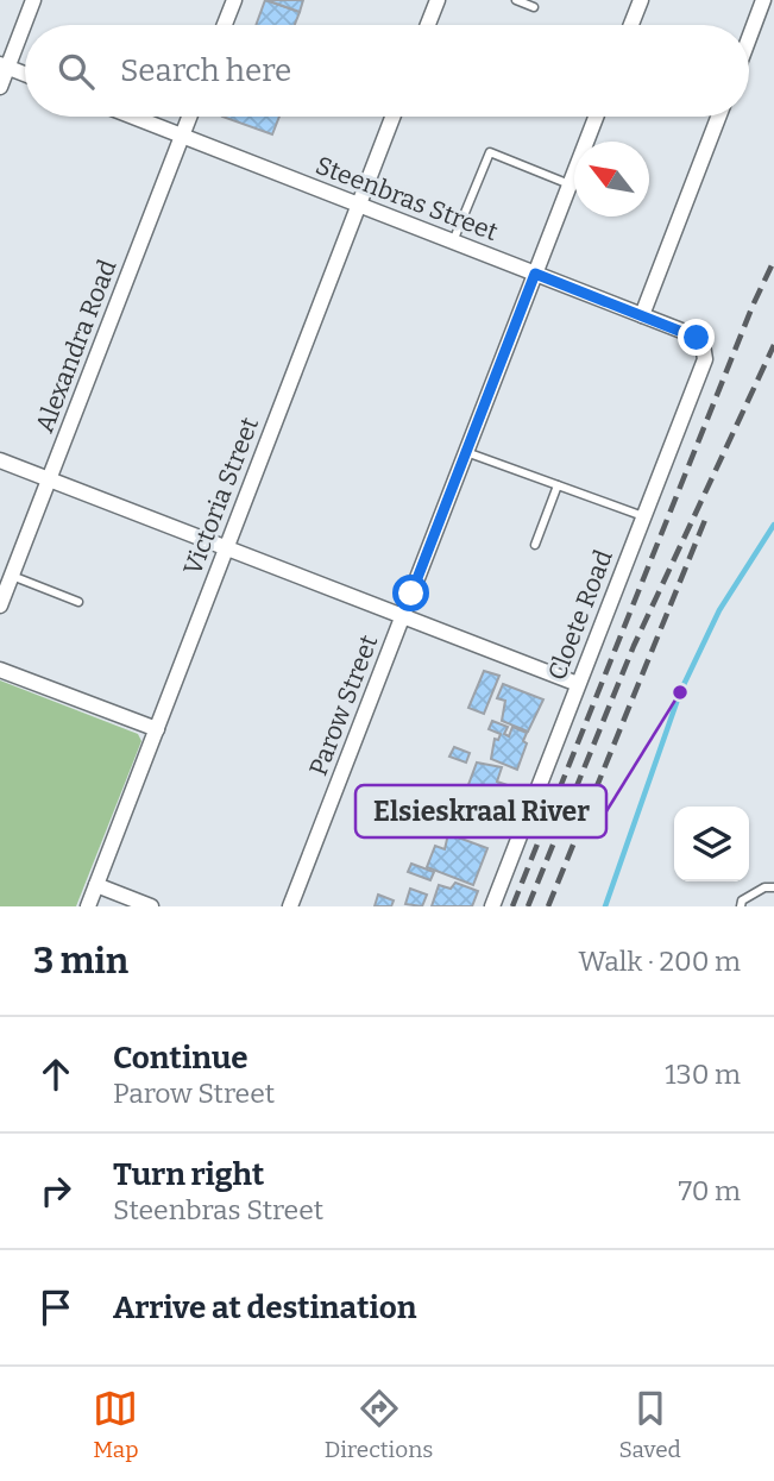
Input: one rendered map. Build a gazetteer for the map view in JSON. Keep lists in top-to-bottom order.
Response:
{
  "streets": {
    "street": [
      "Steenbras Street",
      "Alexandra Road",
      "Victoria Street",
      "Cloete Road",
      "Parow Street"
    ]
  },
  "crossings": [
    ["Steenbras Street", "Alexandra Road"],
    ["Steenbras Street", "Victoria Street"],
    ["Steenbras Street", "Cloete Road"],
    ["Steenbras Street", "Parow Street"]
  ],
  "places": ["Elsieskraal River"],
  "north": "top left",
  "page": {
    "search": "Search here",
    "heading": ["3 min", "Walk · 200 m"],
    "list": [
      ["Continue", "Parow Street", "130 m"],
      ["Turn right", "Steenbras Street", "70 m"],
      "Arrive at destination"
    ],
    "nav": ["Map", "Directions", "Saved"]
  }
}
